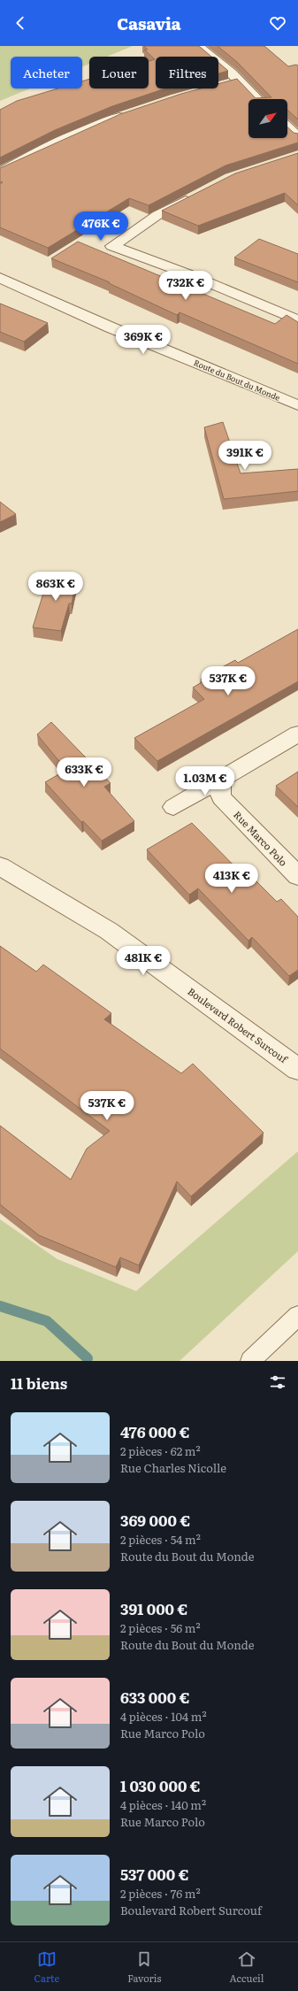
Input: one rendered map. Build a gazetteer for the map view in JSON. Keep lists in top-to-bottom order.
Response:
{
  "streets": {
    "street": ["Route du Bout du Monde", "Rue Marco Polo", "Boulevard Robert Surcouf"]
  },
  "north": "top right",
  "page": {
    "header": "Casavia",
    "chip": ["Acheter", "Louer", "Filtres"],
    "price": [
      "476K €",
      "732K €",
      "369K €",
      "391K €",
      "863K €",
      "537K €",
      "633K €",
      "1.03M €",
      "413K €",
      "481K €",
      "537K €"
    ],
    "heading": "11 biens",
    "list": [
      {
        "name": "476 000 €",
        "note": "2 pièces · 62 m² · Rue Charles Nicolle"
      },
      {
        "name": "369 000 €",
        "note": "2 pièces · 54 m² · Route du Bout du Monde"
      },
      {
        "name": "391 000 €",
        "note": "2 pièces · 56 m² · Route du Bout du Monde"
      },
      {
        "name": "633 000 €",
        "note": "4 pièces · 104 m² · Rue Marco Polo"
      },
      {
        "name": "1 030 000 €",
        "note": "4 pièces · 140 m² · Rue Marco Polo"
      },
      {
        "name": "537 000 €",
        "note": "2 pièces · 76 m² · Boulevard Robert Surcouf"
      }
    ],
    "tabs": ["Carte", "Favoris", "Accueil"]
  }
}
